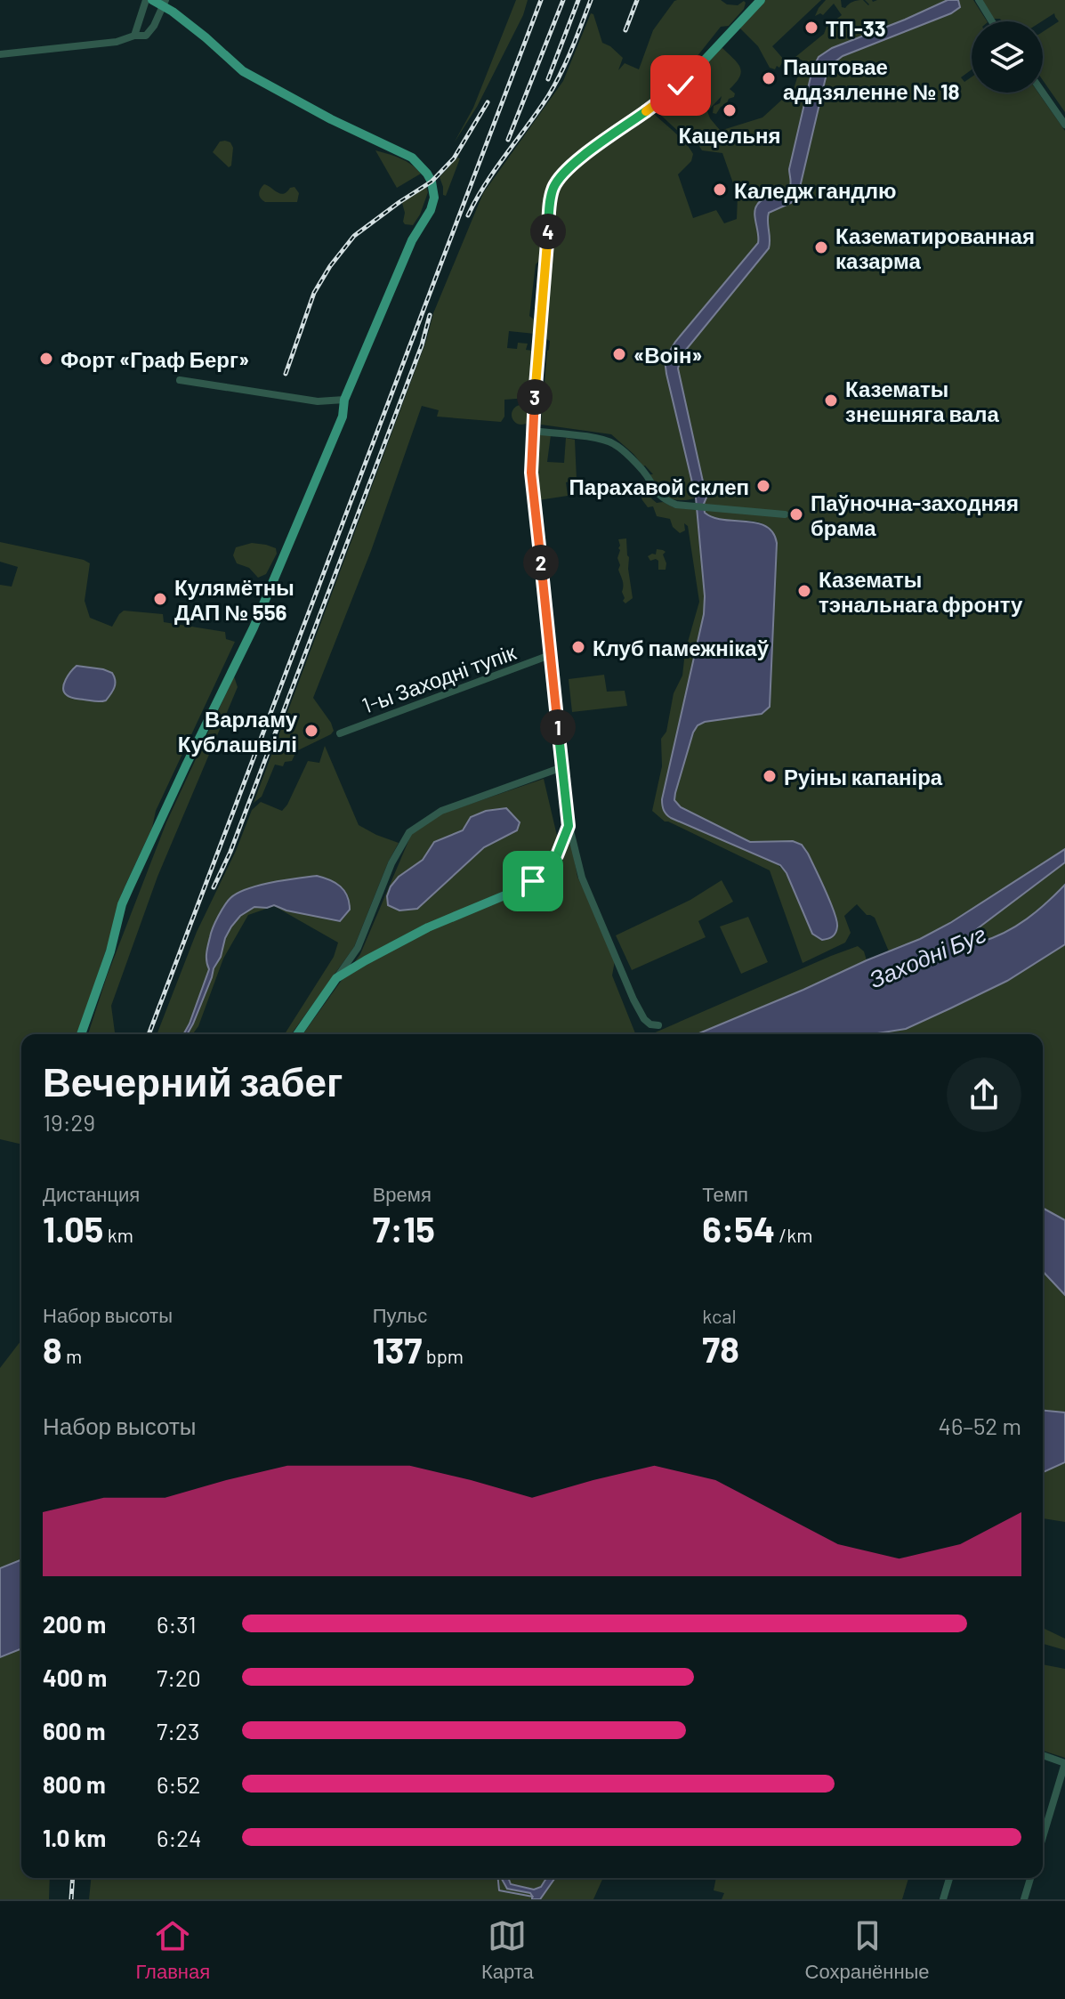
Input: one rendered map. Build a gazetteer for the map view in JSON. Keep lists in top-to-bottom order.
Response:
{
  "streets": {
    "street": ["1-ы Заходні тупік"]
  },
  "water": ["Заходні Буг"],
  "places": [
    "ТП-33",
    "Паштовае аддзяленне № 18",
    "Кацельня",
    "Каледж гандлю",
    "Казематированная казарма",
    "«Воін»",
    "Форт «Граф Берг»",
    "Казематы знешняга вала",
    "Парахавой склеп",
    "Паўночна-заходняя брама",
    "Казематы тэнальнага фронту",
    "Кулямётны ДАП № 556",
    "Клуб памежнікаў",
    "Варламу Кублашвілі",
    "Руіны капаніра"
  ],
  "page": {
    "pins": [
      "4",
      "3",
      "2",
      "1"
    ],
    "heading": ["Вечерний забег", "19:29"],
    "stats": [
      ["Дистанция", "1.05 km"],
      ["Время", "7:15"],
      ["Темп", "6:54 /km"],
      ["Набор высоты", "8 m"],
      ["Пульс", "137 bpm"],
      ["kcal", "78"]
    ],
    "chart": ["Набор высоты", "46–52 m"],
    "list": [
      {
        "name": "200 m",
        "note": "6:31"
      },
      {
        "name": "400 m",
        "note": "7:20"
      },
      {
        "name": "600 m",
        "note": "7:23"
      },
      {
        "name": "800 m",
        "note": "6:52"
      },
      {
        "name": "1.0 km",
        "note": "6:24"
      }
    ],
    "tabs": ["Главная", "Карта", "Сохранённые"]
  }
}
